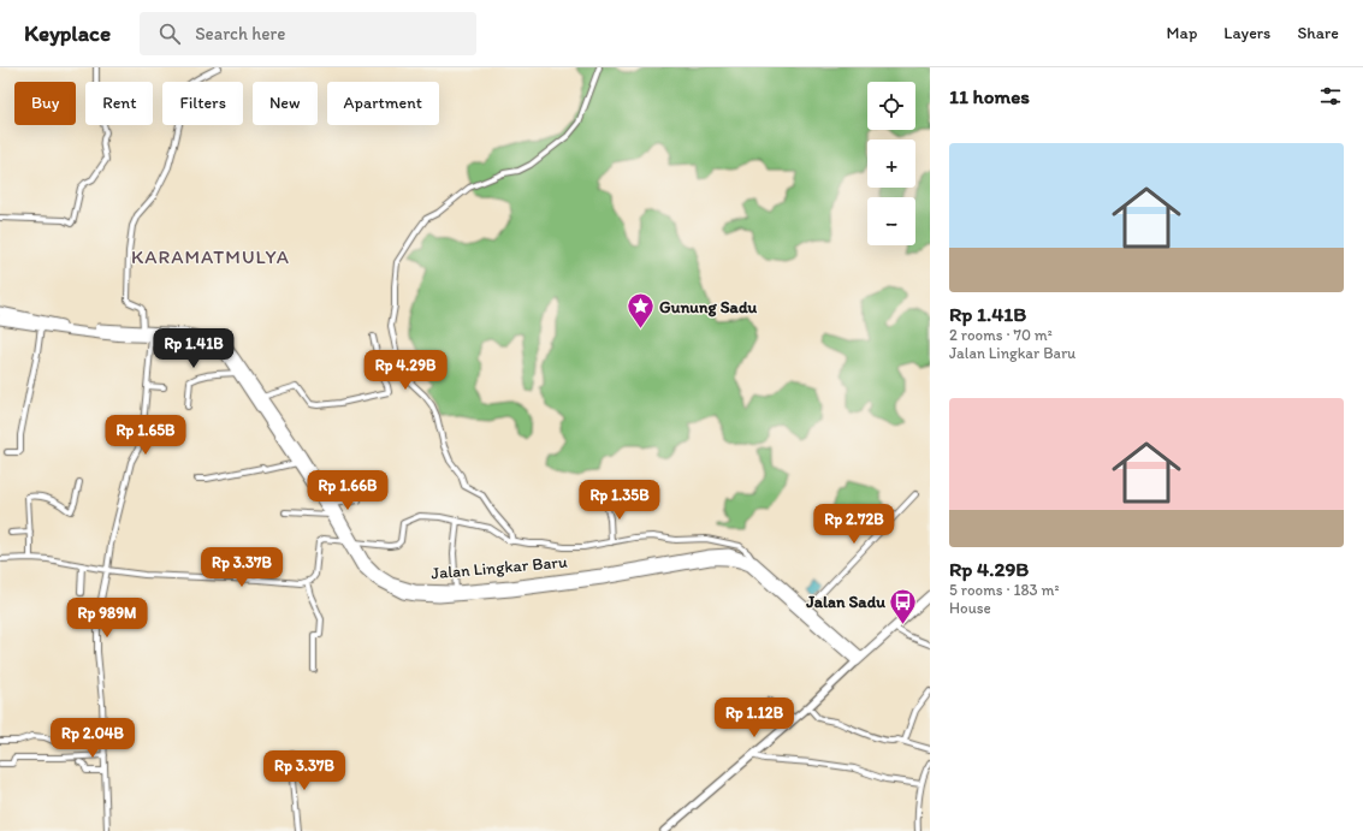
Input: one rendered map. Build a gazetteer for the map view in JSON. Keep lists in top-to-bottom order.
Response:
{
  "streets": {
    "highway": ["Jalan Lingkar Baru"]
  },
  "districts": ["KARAMATMULYA"],
  "places": {
    "place": ["Gunung Sadu"],
    "bus stop": ["Jalan Sadu"]
  },
  "page": {
    "header": "Keyplace",
    "search": "Search here",
    "nav": ["Map", "Layers", "Share"],
    "heading": "11 homes",
    "map_buttons": ["+", "−"],
    "chip": [
      "Buy",
      "Rent",
      "Filters",
      "New",
      "Apartment"
    ],
    "list": [
      {
        "name": "Rp 1.41B",
        "note": "2 rooms · 70 m² · Jalan Lingkar Baru"
      },
      {
        "name": "Rp 4.29B",
        "note": "5 rooms · 183 m² · House"
      }
    ],
    "price": [
      "Rp 1.41B",
      "Rp 4.29B",
      "Rp 1.65B",
      "Rp 1.66B",
      "Rp 1.35B",
      "Rp 2.72B",
      "Rp 3.37B",
      "Rp 989M",
      "Rp 1.12B",
      "Rp 2.04B",
      "Rp 3.37B"
    ]
  }
}
